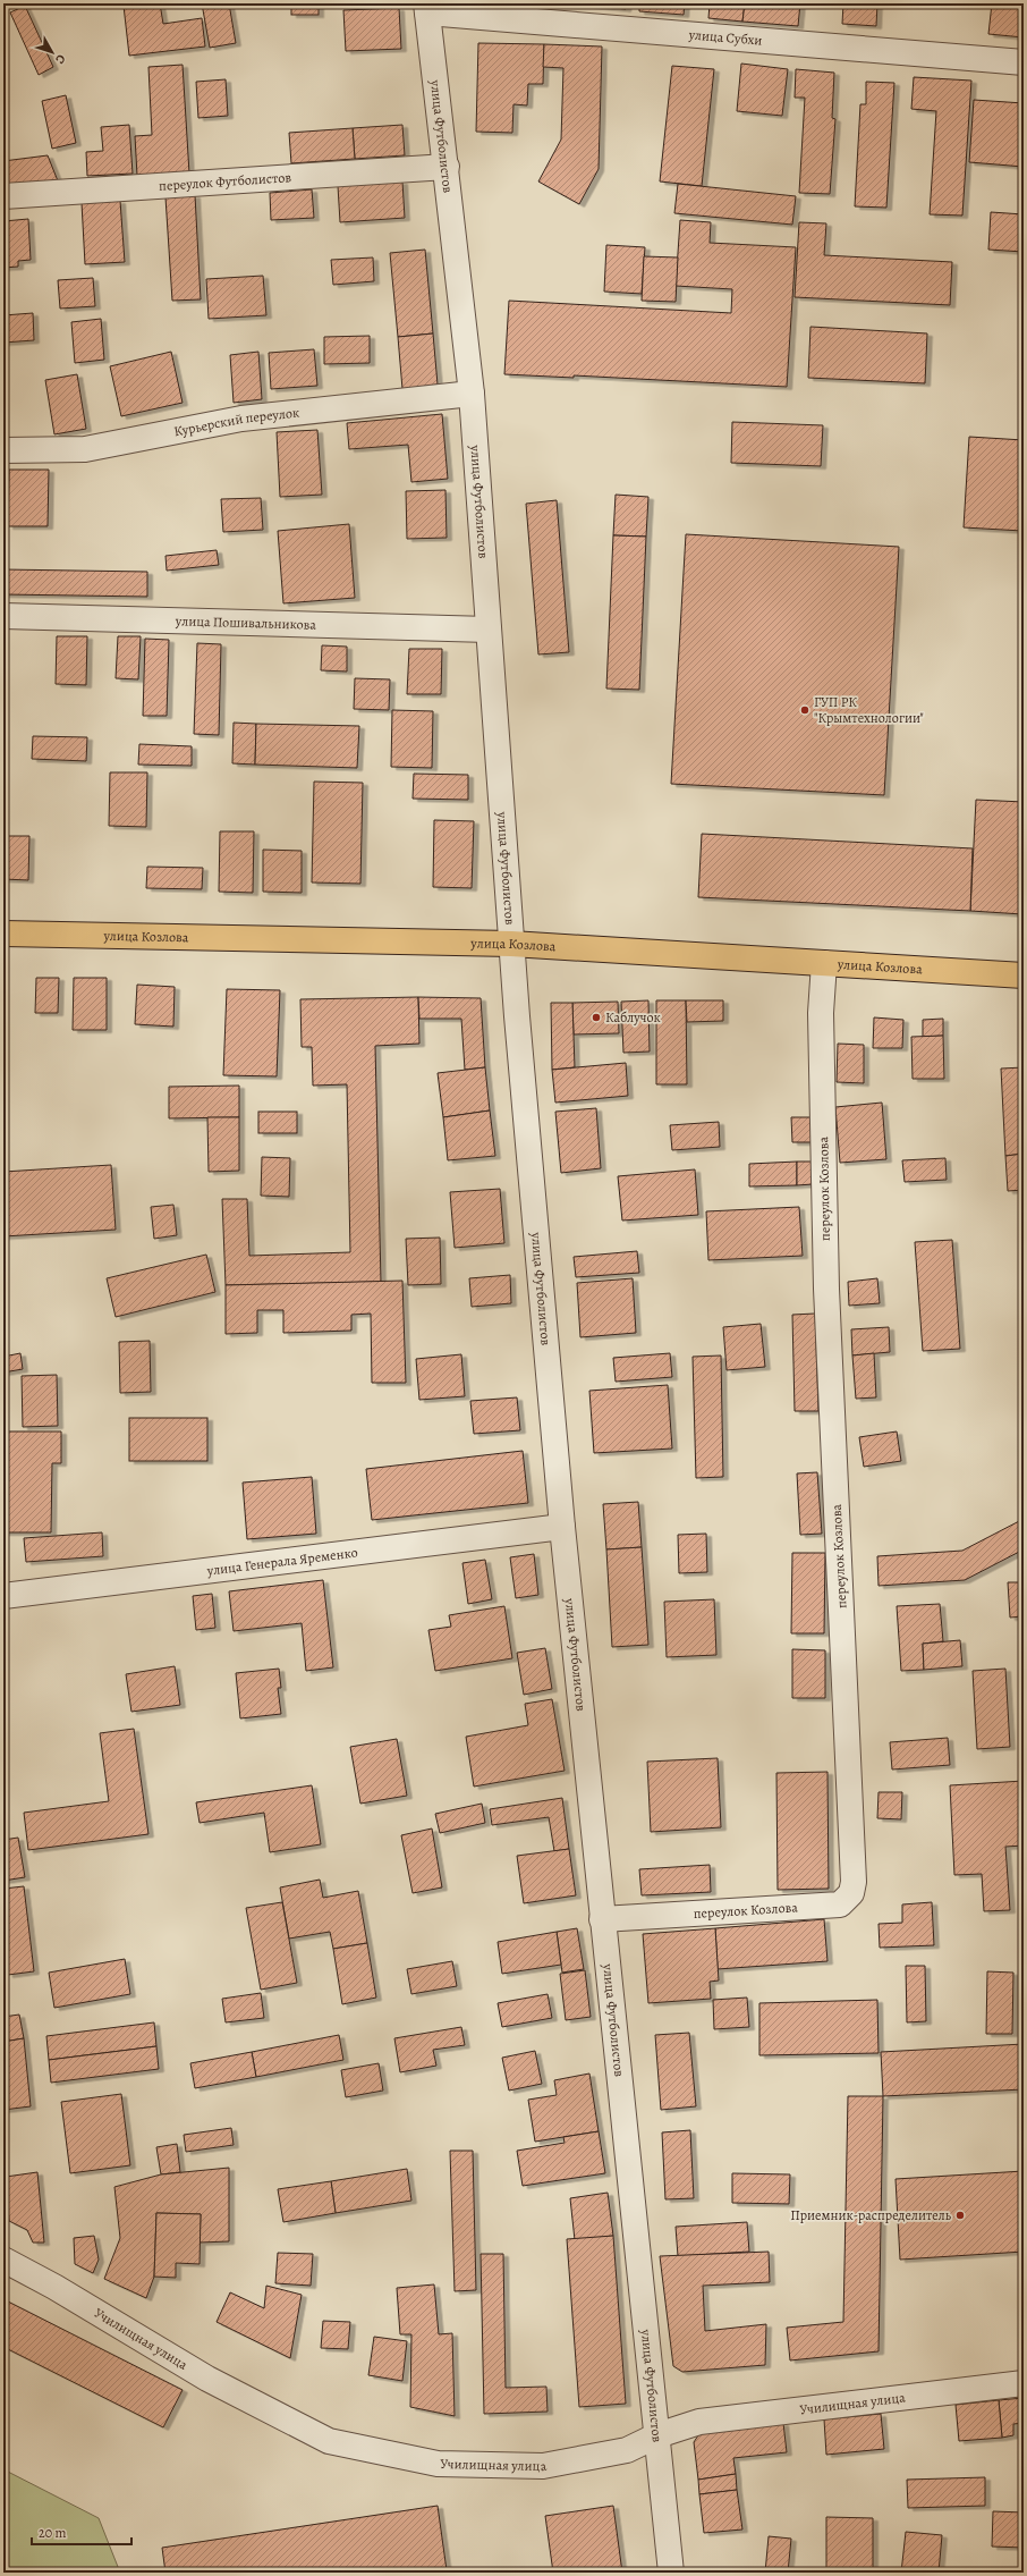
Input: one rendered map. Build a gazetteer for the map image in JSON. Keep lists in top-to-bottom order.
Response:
{
  "streets": {
    "main road": ["улица Козлова"],
    "street": [
      "улица Субхи",
      "улица Футболистов",
      "переулок Футболистов",
      "Курьерский переулок",
      "улица Пошивальникова",
      "переулок Козлова",
      "улица Генерала Яременко",
      "Училищная улица"
    ]
  },
  "crossings": [
    ["улица Субхи", "улица Футболистов"],
    ["улица Футболистов", "переулок Футболистов"],
    ["улица Футболистов", "Курьерский переулок"],
    ["улица Футболистов", "улица Пошивальникова"],
    ["улица Футболистов", "улица Козлова"],
    ["улица Футболистов", "переулок Козлова"],
    ["улица Футболистов", "улица Генерала Яременко"],
    ["улица Футболистов", "Училищная улица"],
    ["улица Козлова", "переулок Козлова"]
  ],
  "places": ["ГУП РК \"Крымтехнологии\"", "Каблучок", "Приемник-распределитель"],
  "scale_bar": "20 m",
  "north": "bottom right"
}
